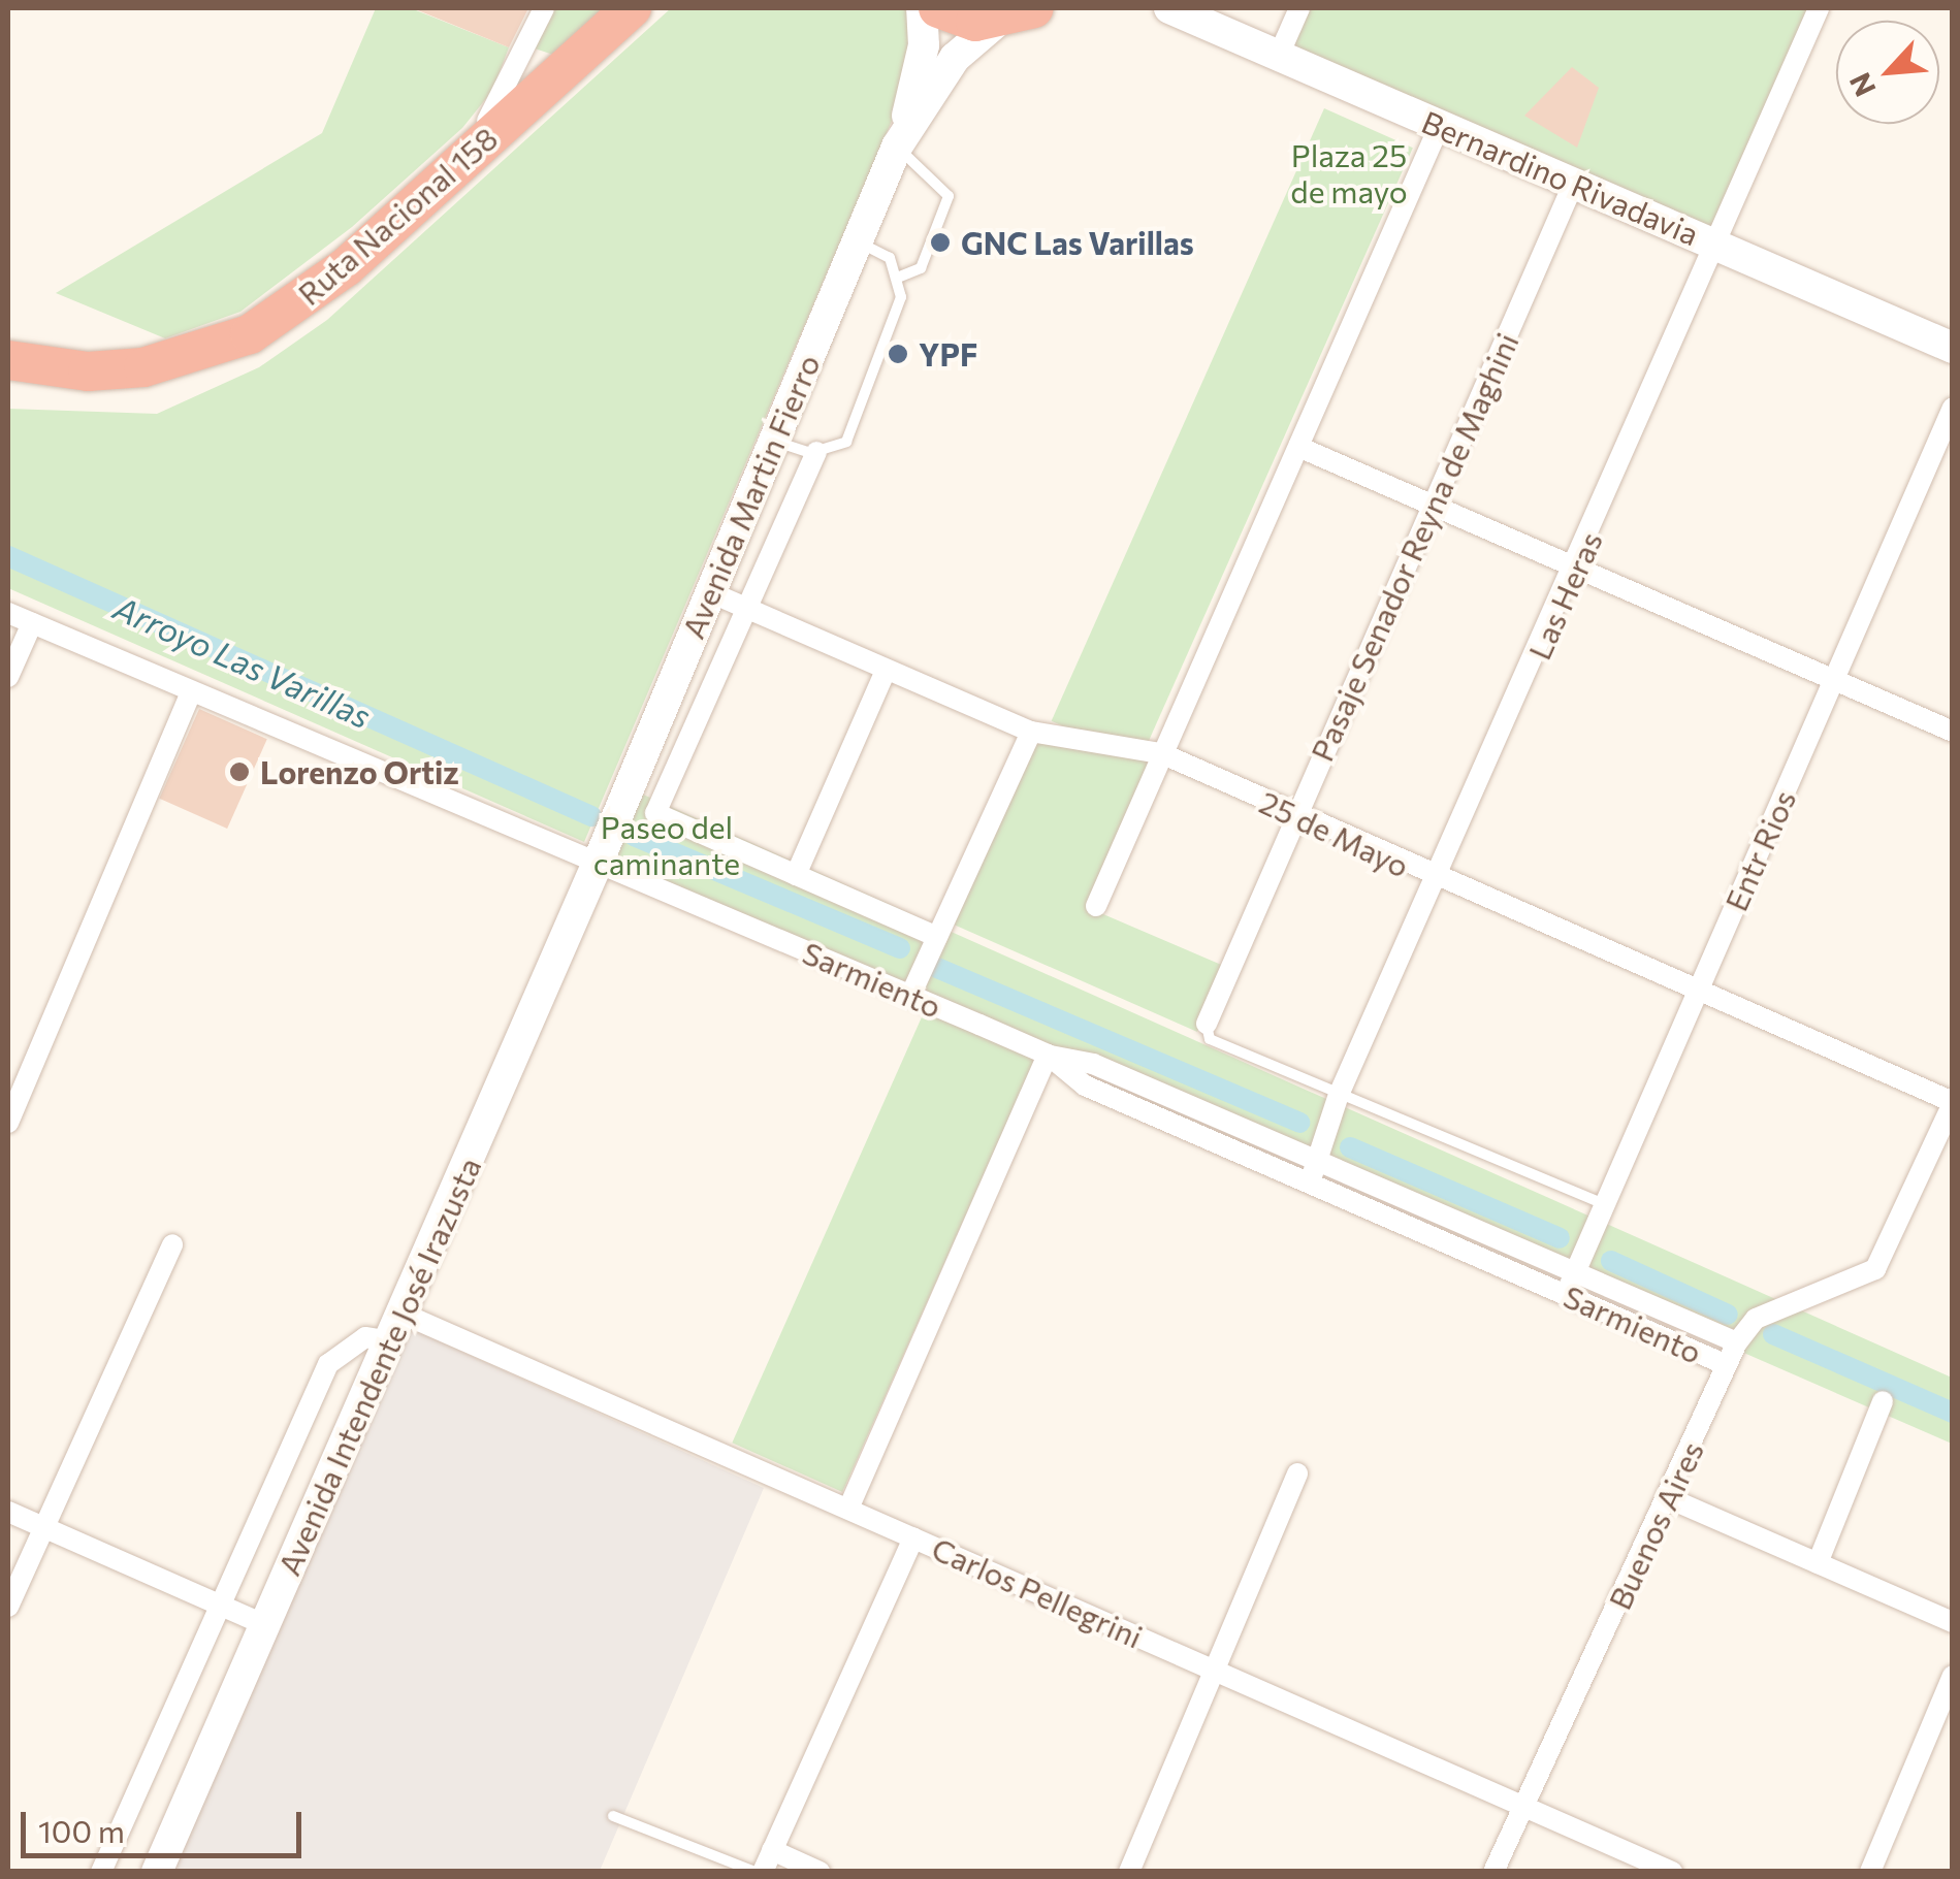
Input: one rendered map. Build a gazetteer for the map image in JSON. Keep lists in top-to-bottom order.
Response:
{
  "streets": {
    "highway": ["Ruta Nacional 158"],
    "main road": ["Bernardino Rivadavia", "Avenida Martin Fierro", "Avenida Intendente José Irazusta"],
    "street": [
      "Pasaje Senador Reyna de Maghini",
      "Las Heras",
      "25 de Mayo",
      "Entr Rios",
      "Sarmiento",
      "Buenos Aires",
      "Carlos Pellegrini"
    ]
  },
  "crossings": [
    ["Bernardino Rivadavia", "Pasaje Senador Reyna de Maghini"],
    ["Bernardino Rivadavia", "Las Heras"],
    ["Avenida Martin Fierro", "25 de Mayo"],
    ["Avenida Martin Fierro", "Sarmiento"],
    ["Avenida Martin Fierro", "Avenida Intendente José Irazusta"],
    ["Pasaje Senador Reyna de Maghini", "25 de Mayo"],
    ["Las Heras", "25 de Mayo"],
    ["Las Heras", "Sarmiento"],
    ["25 de Mayo", "Entr Rios"],
    ["Entr Rios", "Sarmiento"],
    ["Sarmiento", "Avenida Intendente José Irazusta"],
    ["Sarmiento", "Buenos Aires"],
    ["Avenida Intendente José Irazusta", "Carlos Pellegrini"],
    ["Buenos Aires", "Carlos Pellegrini"]
  ],
  "water": ["Arroyo Las Varillas"],
  "parks": ["Plaza 25 de mayo", "Paseo del caminante"],
  "places": ["GNC Las Varillas", "YPF", "Lorenzo Ortiz"],
  "scale_bar": "100 m",
  "north": "bottom left"
}
